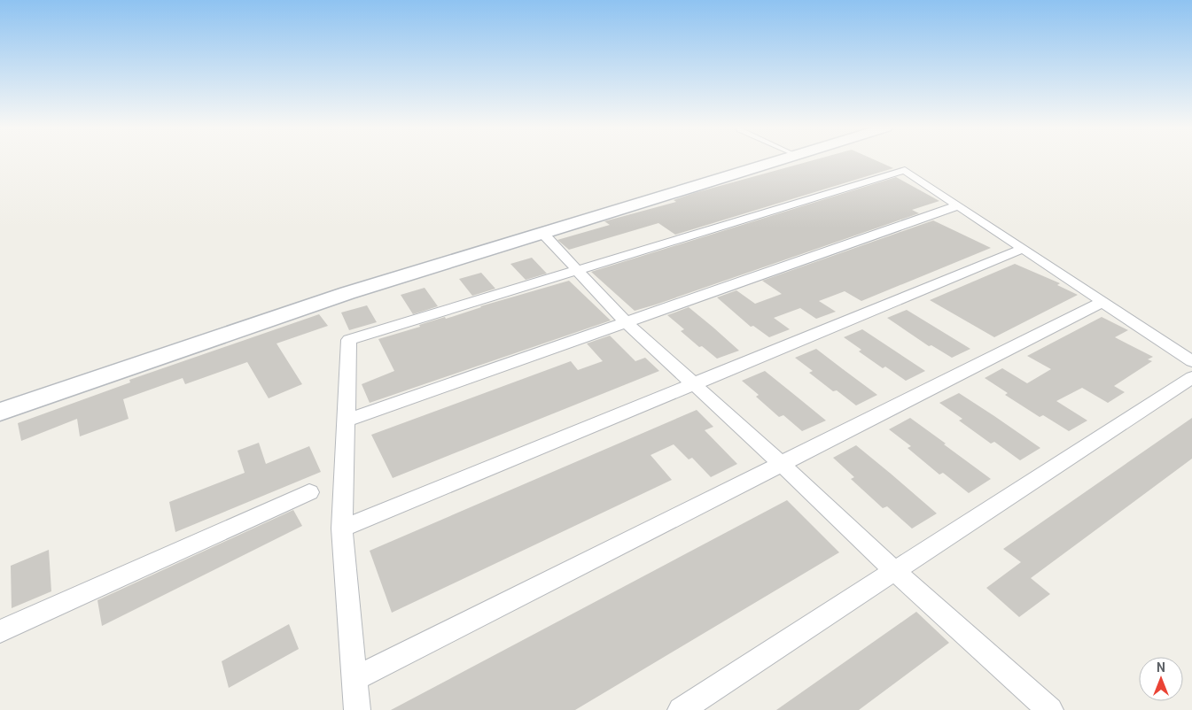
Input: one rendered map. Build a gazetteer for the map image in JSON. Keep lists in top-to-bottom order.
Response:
{
  "north": "top"
}
